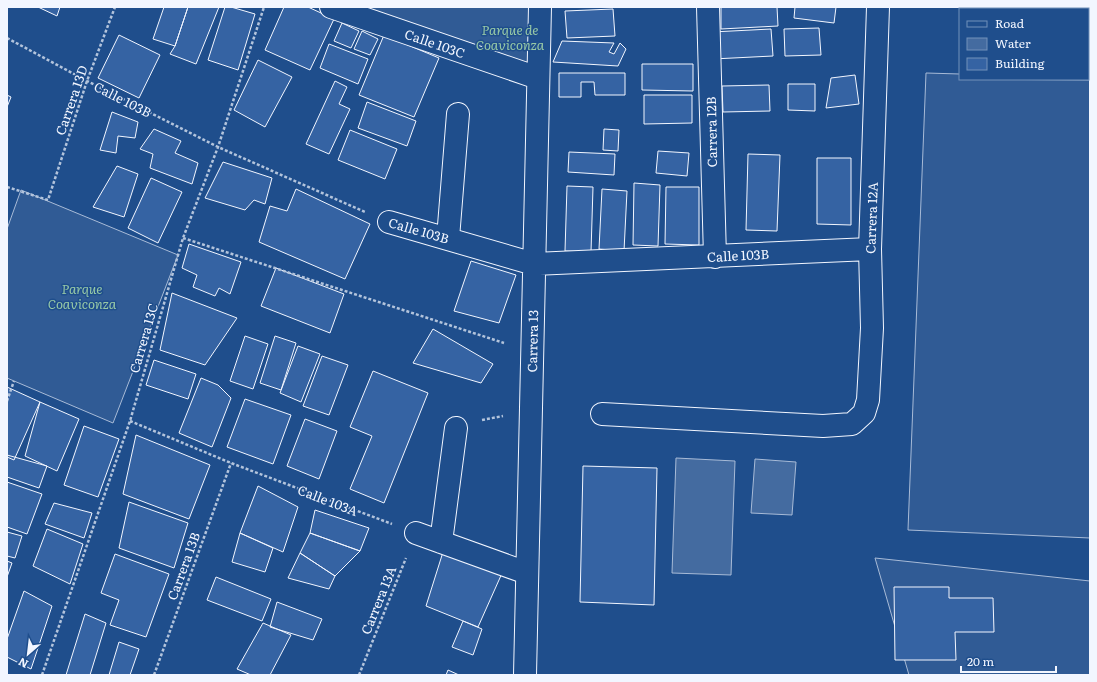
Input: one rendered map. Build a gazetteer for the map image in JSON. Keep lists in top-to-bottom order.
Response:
{
  "streets": {
    "street": [
      "Calle 103C",
      "Calle 103B",
      "Carrera 12B",
      "Carrera 12A",
      "Carrera 13"
    ],
    "path": [
      "Carrera 13D",
      "Carrera 13C",
      "Calle 103A",
      "Carrera 13B",
      "Carrera 13A"
    ]
  },
  "crossings": [
    ["Calle 103C", "Carrera 13"],
    ["Calle 103B", "Carrera 13D"],
    ["Calle 103B", "Carrera 12B"],
    ["Calle 103B", "Carrera 12A"],
    ["Calle 103B", "Carrera 13C"],
    ["Calle 103B", "Carrera 13"],
    ["Carrera 13C", "Calle 103A"],
    ["Calle 103A", "Carrera 13B"],
    ["Calle 103A", "Carrera 13A"]
  ],
  "parks": ["Parque de Coaviconza", "Parque Coaviconza"],
  "legend": ["Road", "Water", "Building"],
  "scale_bar": "20 m",
  "north": "bottom left"
}
